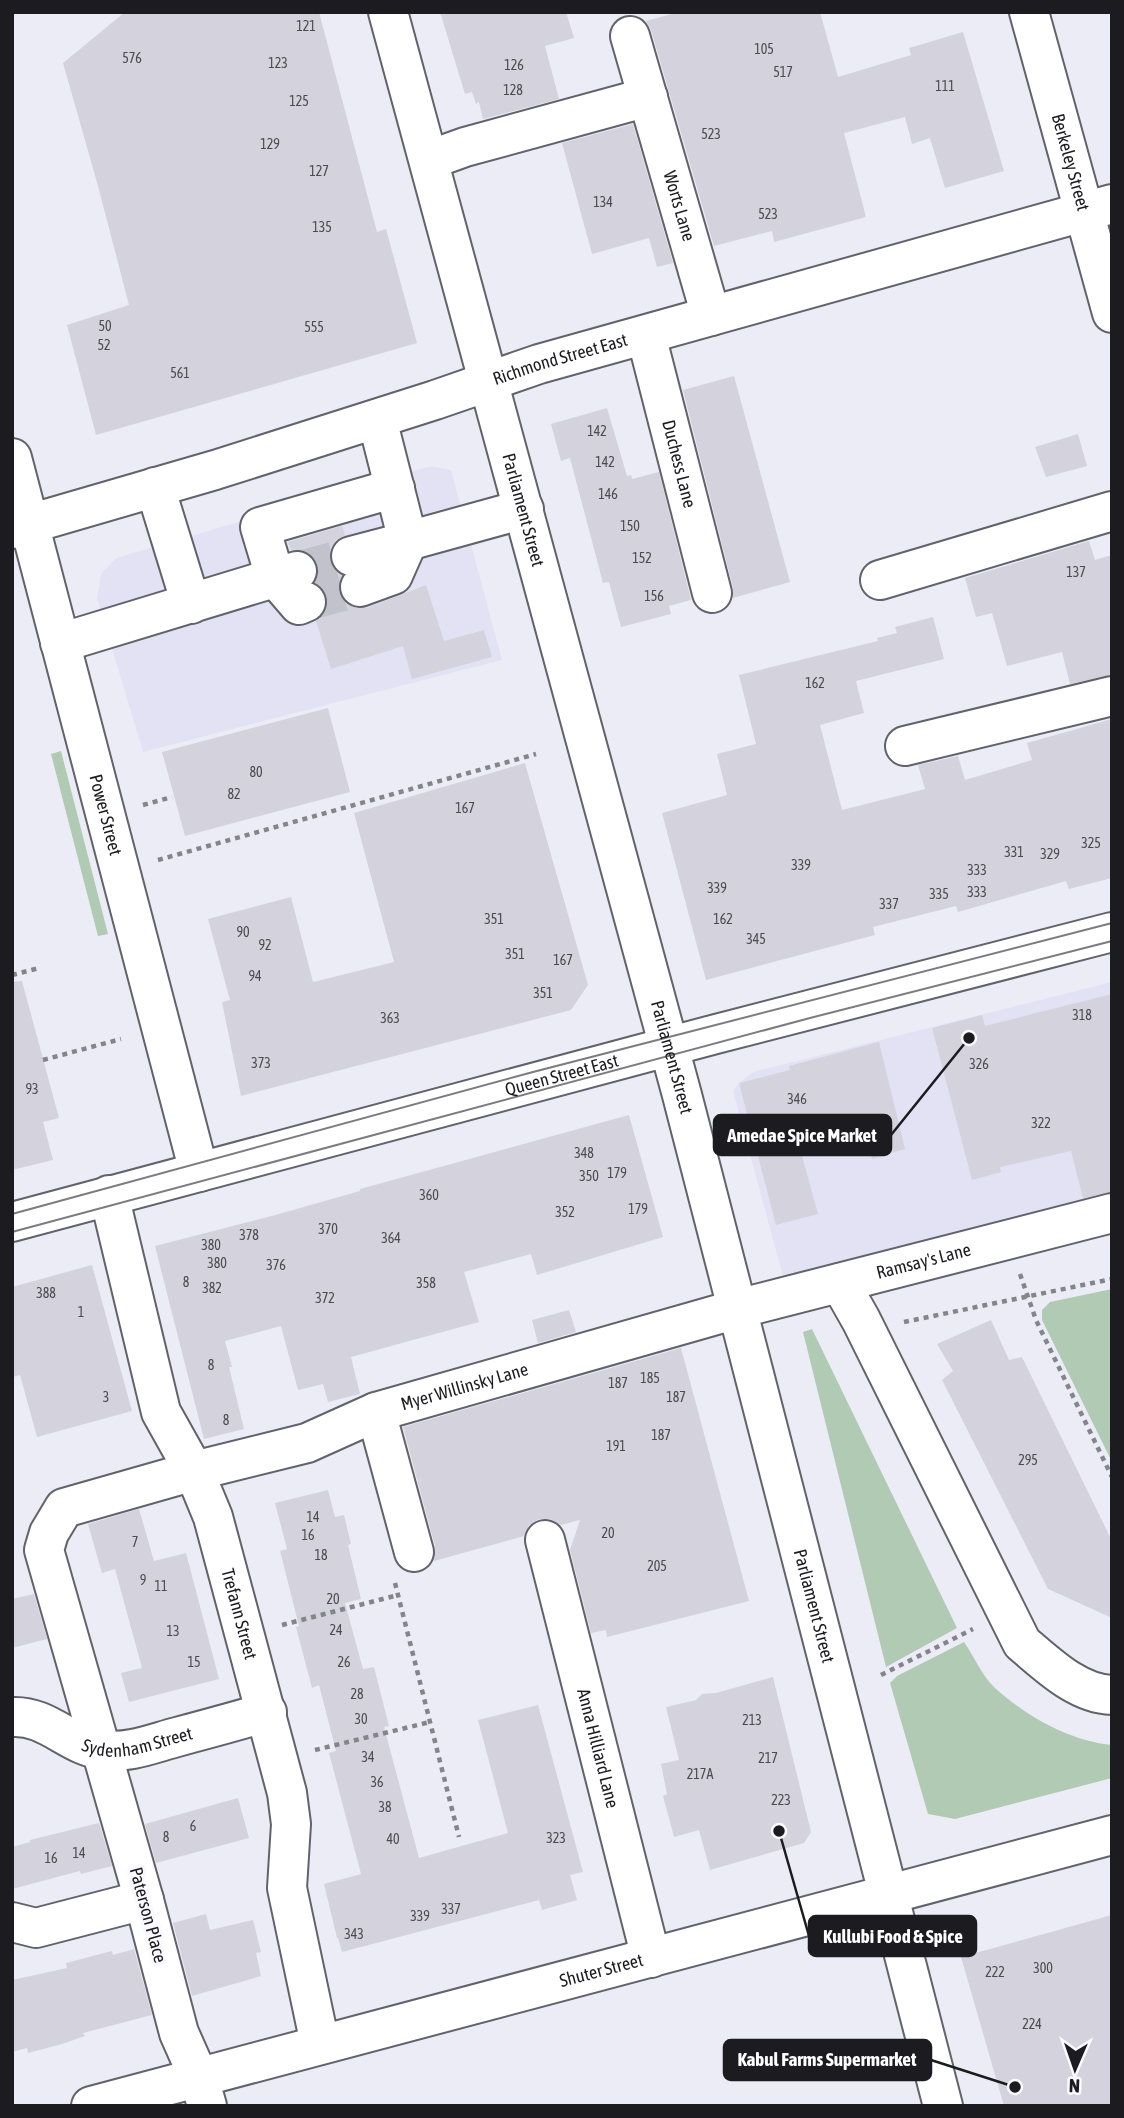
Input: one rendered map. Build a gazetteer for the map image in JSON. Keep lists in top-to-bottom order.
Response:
{
  "streets": {
    "main road": [
      "Berkeley Street",
      "Worts Lane",
      "Richmond Street East",
      "Duchess Lane",
      "Parliament Street",
      "Power Street",
      "Queen Street East",
      "Ramsay's Lane",
      "Myer Willinsky Lane",
      "Trefann Street",
      "Sydenham Street",
      "Anna Hilliard Lane",
      "Paterson Place",
      "Shuter Street"
    ]
  },
  "crossings": [
    ["Berkeley Street", "Richmond Street East"],
    ["Worts Lane", "Richmond Street East"],
    ["Richmond Street East", "Duchess Lane"],
    ["Richmond Street East", "Parliament Street"],
    ["Richmond Street East", "Power Street"],
    ["Parliament Street", "Queen Street East"],
    ["Parliament Street", "Ramsay's Lane"],
    ["Parliament Street", "Myer Willinsky Lane"],
    ["Parliament Street", "Shuter Street"],
    ["Power Street", "Queen Street East"],
    ["Queen Street East", "Trefann Street"],
    ["Ramsay's Lane", "Myer Willinsky Lane"],
    ["Myer Willinsky Lane", "Trefann Street"],
    ["Myer Willinsky Lane", "Sydenham Street"],
    ["Myer Willinsky Lane", "Paterson Place"],
    ["Trefann Street", "Sydenham Street"],
    ["Trefann Street", "Shuter Street"],
    ["Sydenham Street", "Paterson Place"],
    ["Anna Hilliard Lane", "Shuter Street"],
    ["Paterson Place", "Shuter Street"]
  ],
  "places": ["Amedae Spice Market", "Kullubi Food & Spice", "Kabul Farms Supermarket"],
  "house_numbers": [
    "121",
    "105",
    "576",
    "123",
    "126",
    "517",
    "111",
    "128",
    "125",
    "523",
    "129",
    "127",
    "134",
    "523",
    "135",
    "50",
    "555",
    "52",
    "561",
    "142",
    "142",
    "146",
    "150",
    "152",
    "137",
    "156",
    "162",
    "80",
    "82",
    "167",
    "325",
    "331",
    "329",
    "339",
    "333",
    "339",
    "333",
    "335",
    "337",
    "351",
    "162",
    "90",
    "345",
    "92",
    "351",
    "167",
    "94",
    "351",
    "318",
    "363",
    "373",
    "326",
    "93",
    "346",
    "322",
    "348",
    "179",
    "350",
    "360",
    "179",
    "352",
    "370",
    "378",
    "364",
    "380",
    "380",
    "376",
    "8",
    "358",
    "382",
    "388",
    "372",
    "1",
    "8",
    "185",
    "187",
    "3",
    "187",
    "8",
    "187",
    "191",
    "295",
    "14",
    "20",
    "16",
    "7",
    "18",
    "205",
    "9",
    "11",
    "20",
    "24",
    "13",
    "15",
    "26",
    "28",
    "30",
    "213",
    "34",
    "217",
    "217A",
    "36",
    "223",
    "38",
    "6",
    "8",
    "323",
    "40",
    "14",
    "16",
    "337",
    "339",
    "343",
    "300",
    "222",
    "224"
  ],
  "north": "bottom"
}
